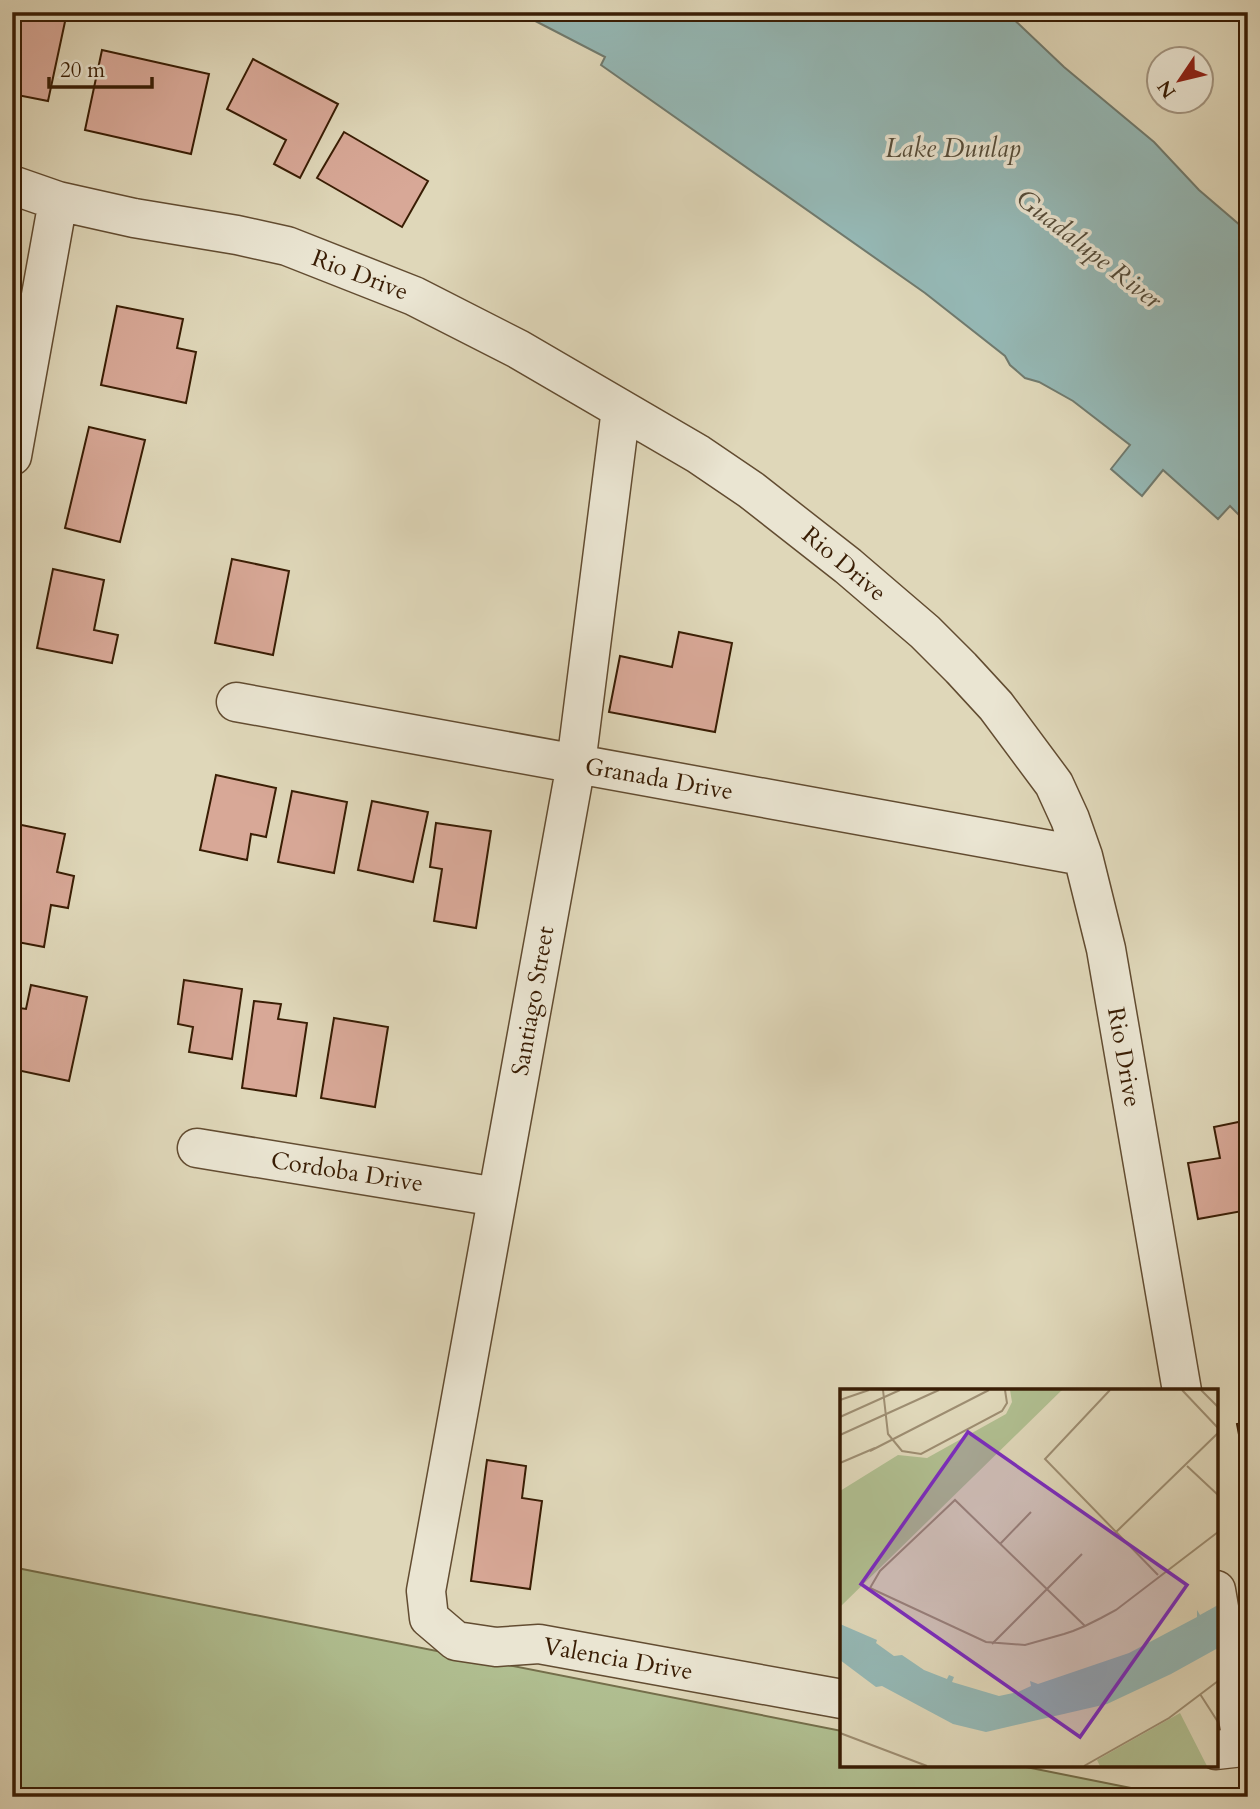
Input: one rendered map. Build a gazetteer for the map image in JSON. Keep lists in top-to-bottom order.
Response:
{
  "streets": {
    "street": [
      "Rio Drive",
      "Granada Drive",
      "Santiago Street",
      "Cordoba Drive",
      "Valencia Drive"
    ]
  },
  "crossings": [
    ["Rio Drive", "Granada Drive"],
    ["Rio Drive", "Santiago Street"],
    ["Granada Drive", "Santiago Street"],
    ["Santiago Street", "Cordoba Drive"],
    ["Santiago Street", "Valencia Drive"]
  ],
  "water": ["Lake Dunlap", "Guadalupe River"],
  "scale_bar": "20 m",
  "north": "bottom left"
}
